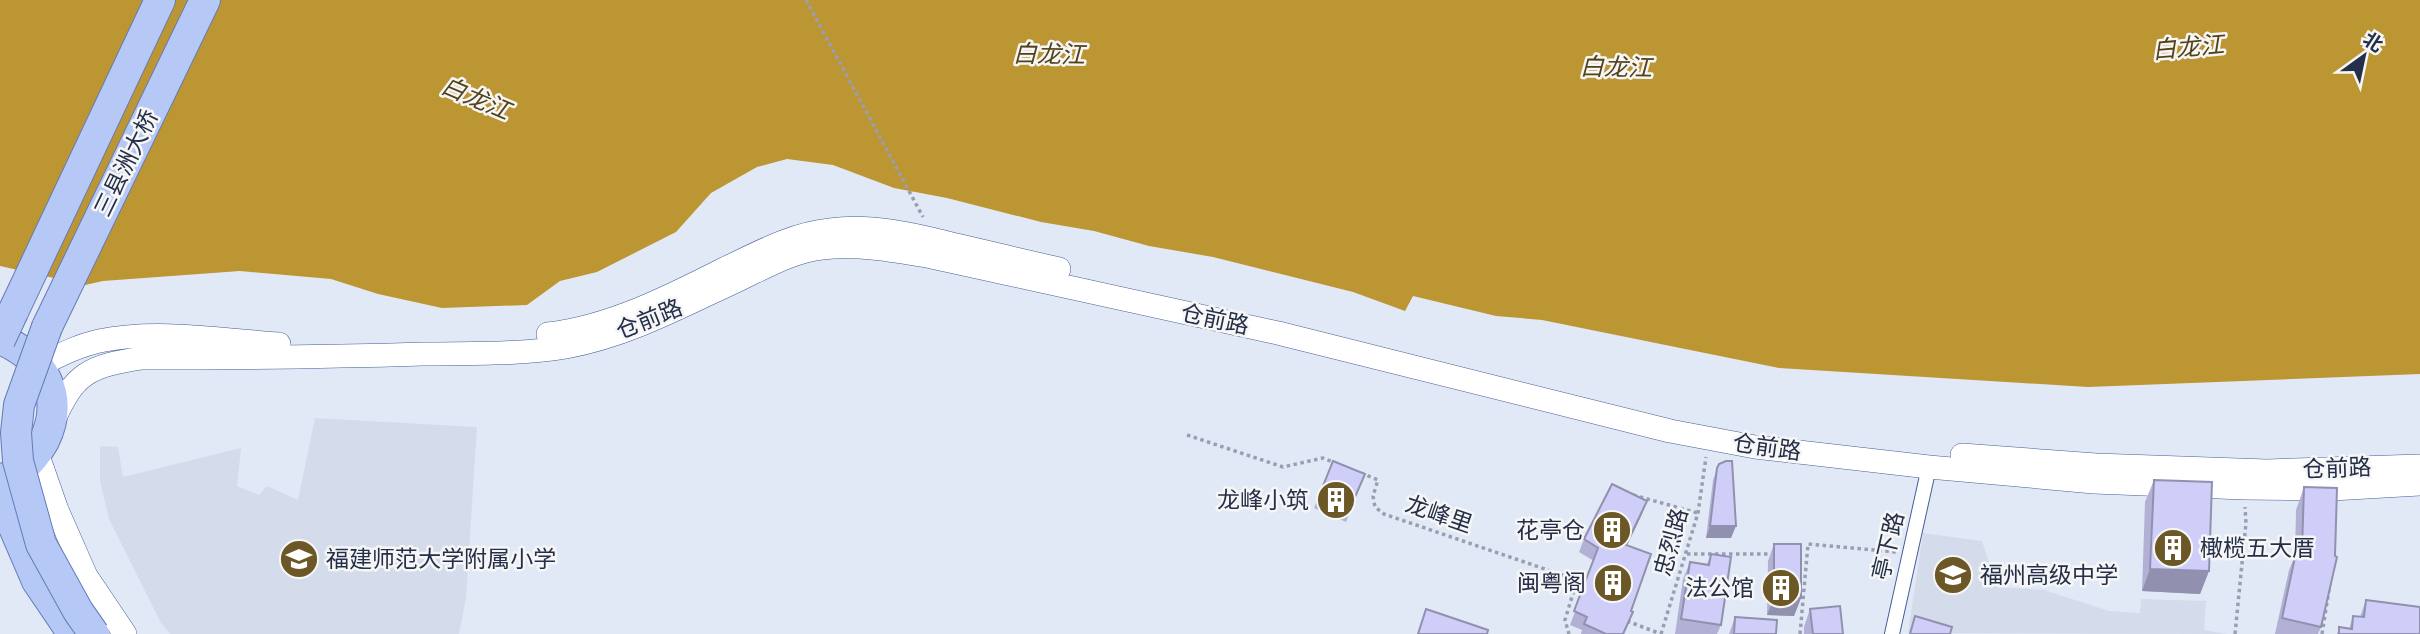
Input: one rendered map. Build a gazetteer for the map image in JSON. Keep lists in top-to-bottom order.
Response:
{
  "streets": {
    "main road": ["三县洲大桥"],
    "street": ["仓前路", "亭下路"],
    "path": ["龙峰里", "忠烈路"]
  },
  "crossings": [
    ["仓前路", "亭下路"]
  ],
  "water": ["白龙江"],
  "places": {
    "building": [
      "龙峰小筑",
      "花亭仓",
      "橄榄五大厝",
      "闽粤阁",
      "法公馆"
    ],
    "school or university": ["福建师范大学附属小学", "福州高级中学"]
  },
  "north": "top right"
}
